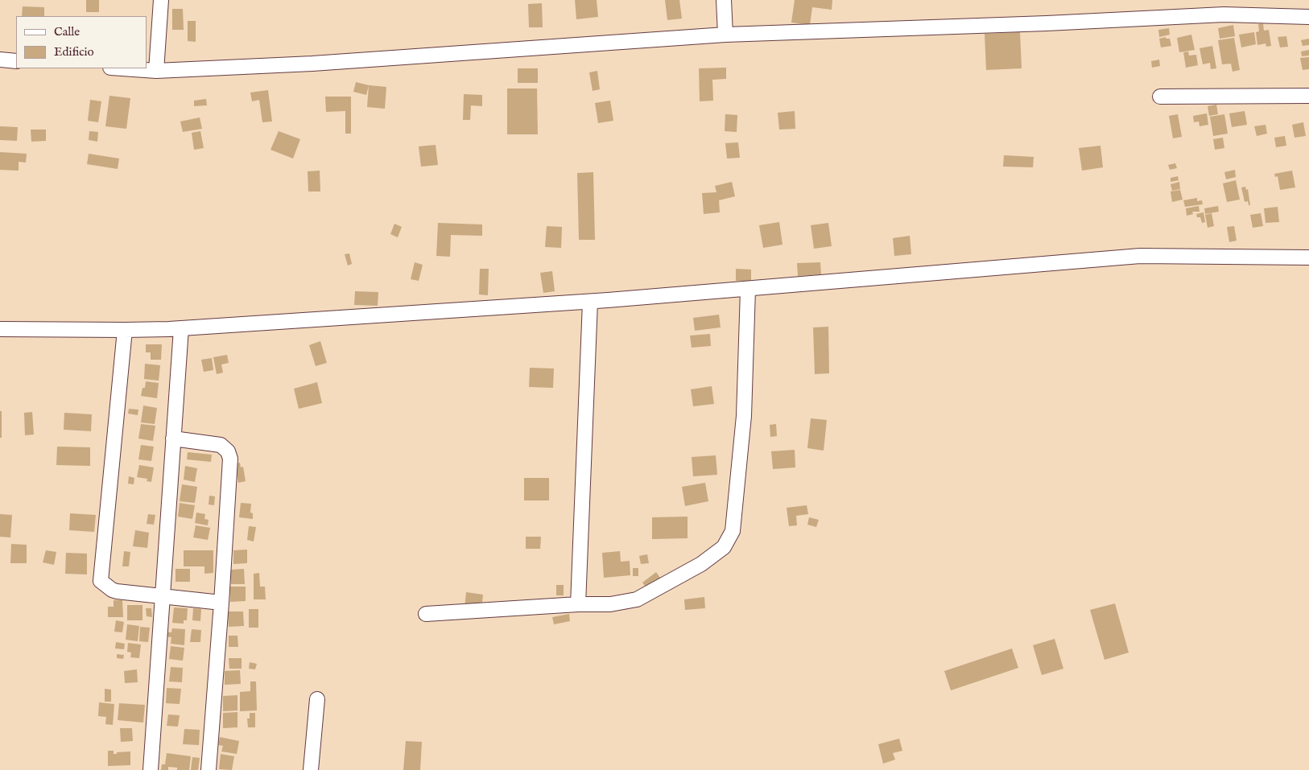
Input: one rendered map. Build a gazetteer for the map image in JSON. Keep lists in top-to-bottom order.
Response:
{
  "legend": ["Calle", "Edificio"]
}
